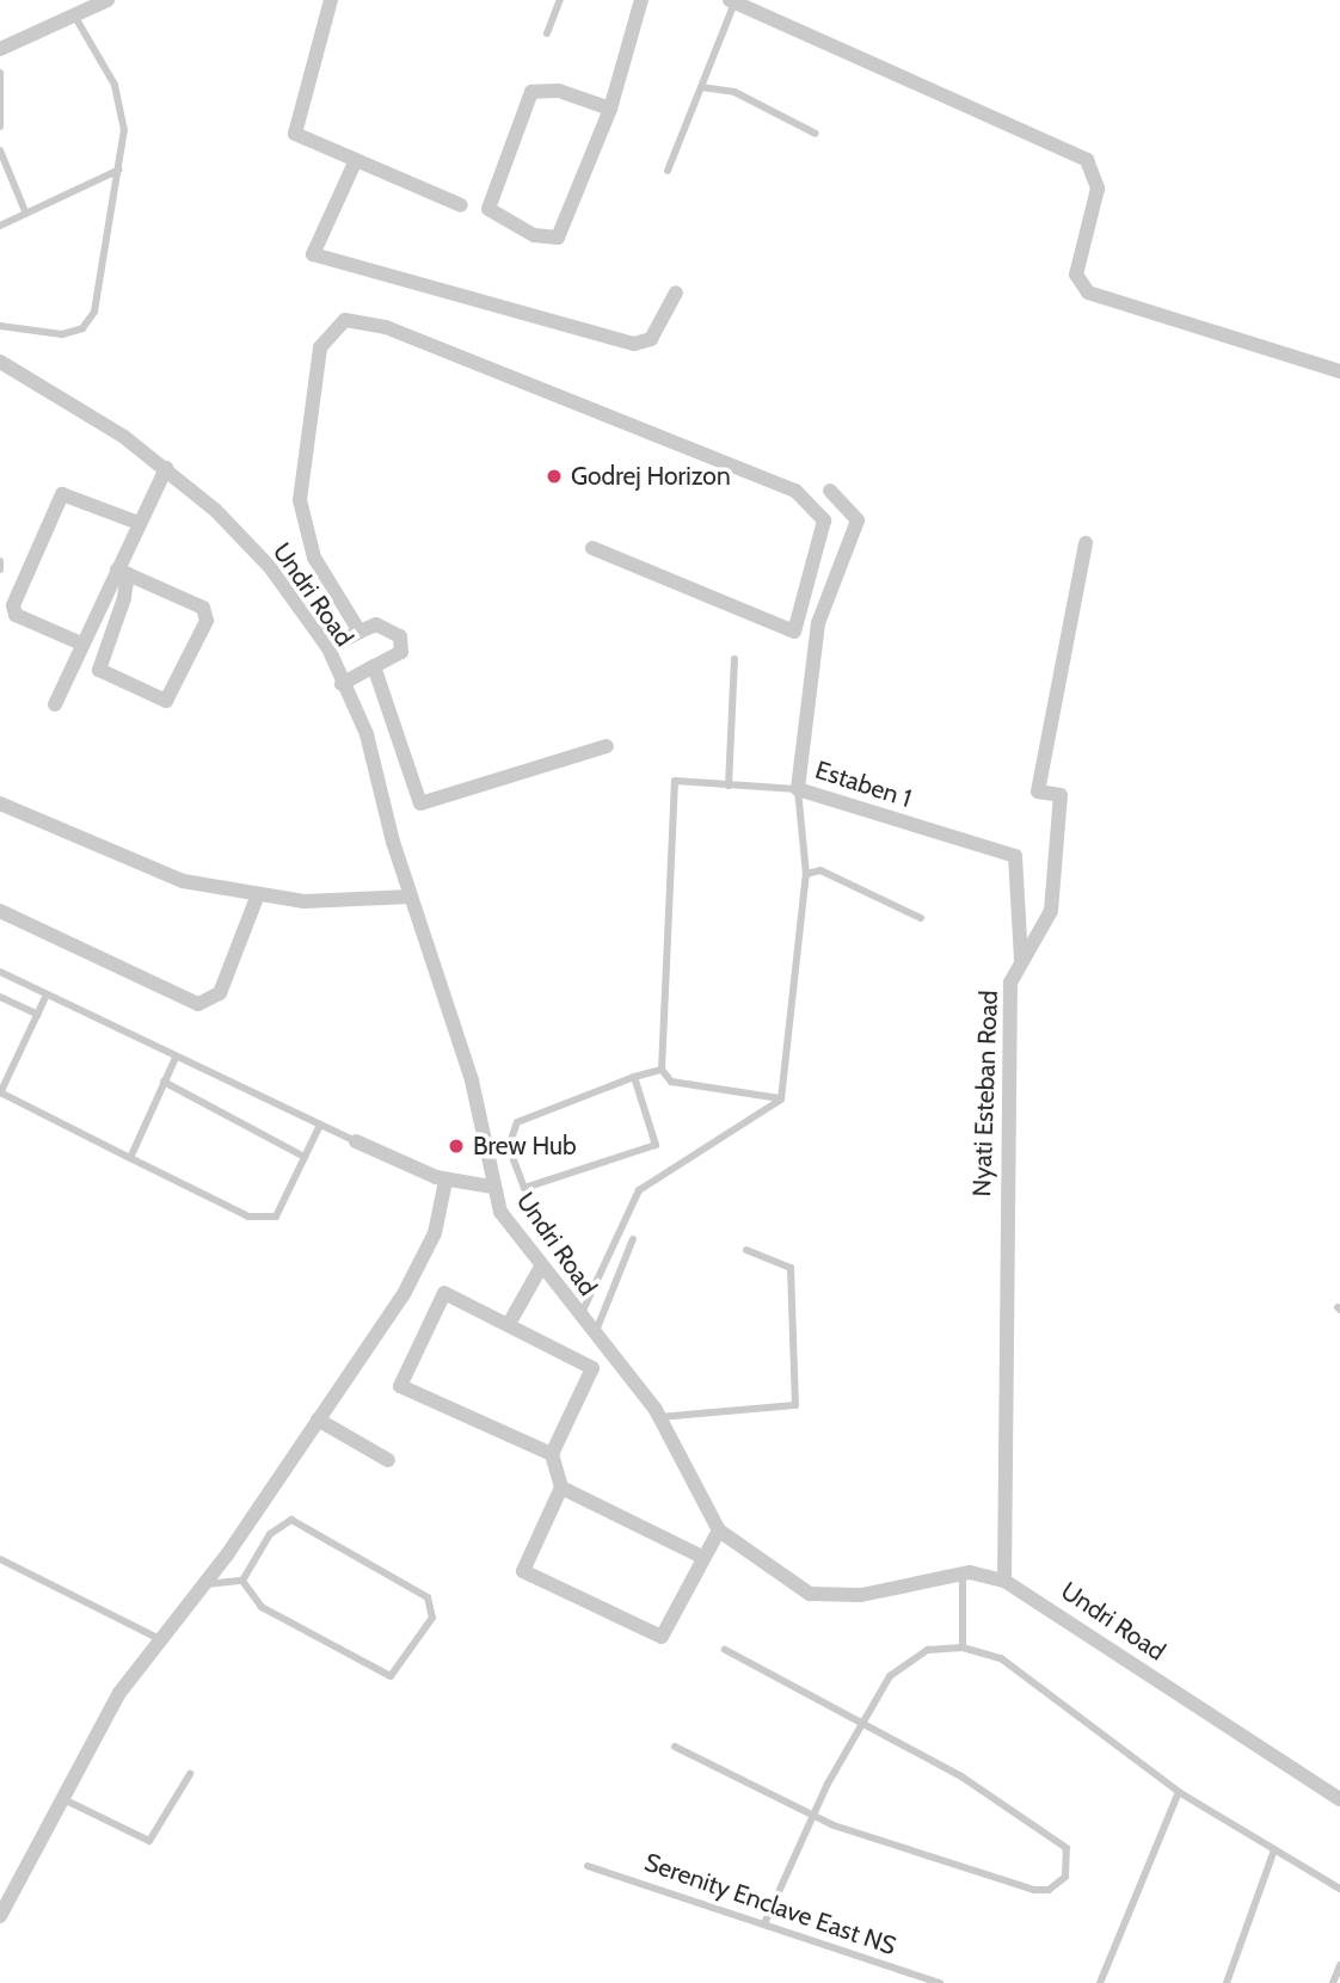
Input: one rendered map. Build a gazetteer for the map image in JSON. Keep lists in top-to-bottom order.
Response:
{
  "streets": {
    "street": ["Undri Road", "Estaben 1", "Nyati Esteban Road"],
    "lane": ["Serenity Enclave East NS"]
  },
  "crossings": [
    ["Undri Road", "Nyati Esteban Road"],
    ["Estaben 1", "Nyati Esteban Road"]
  ],
  "places": ["Godrej Horizon", "Brew Hub"]
}
